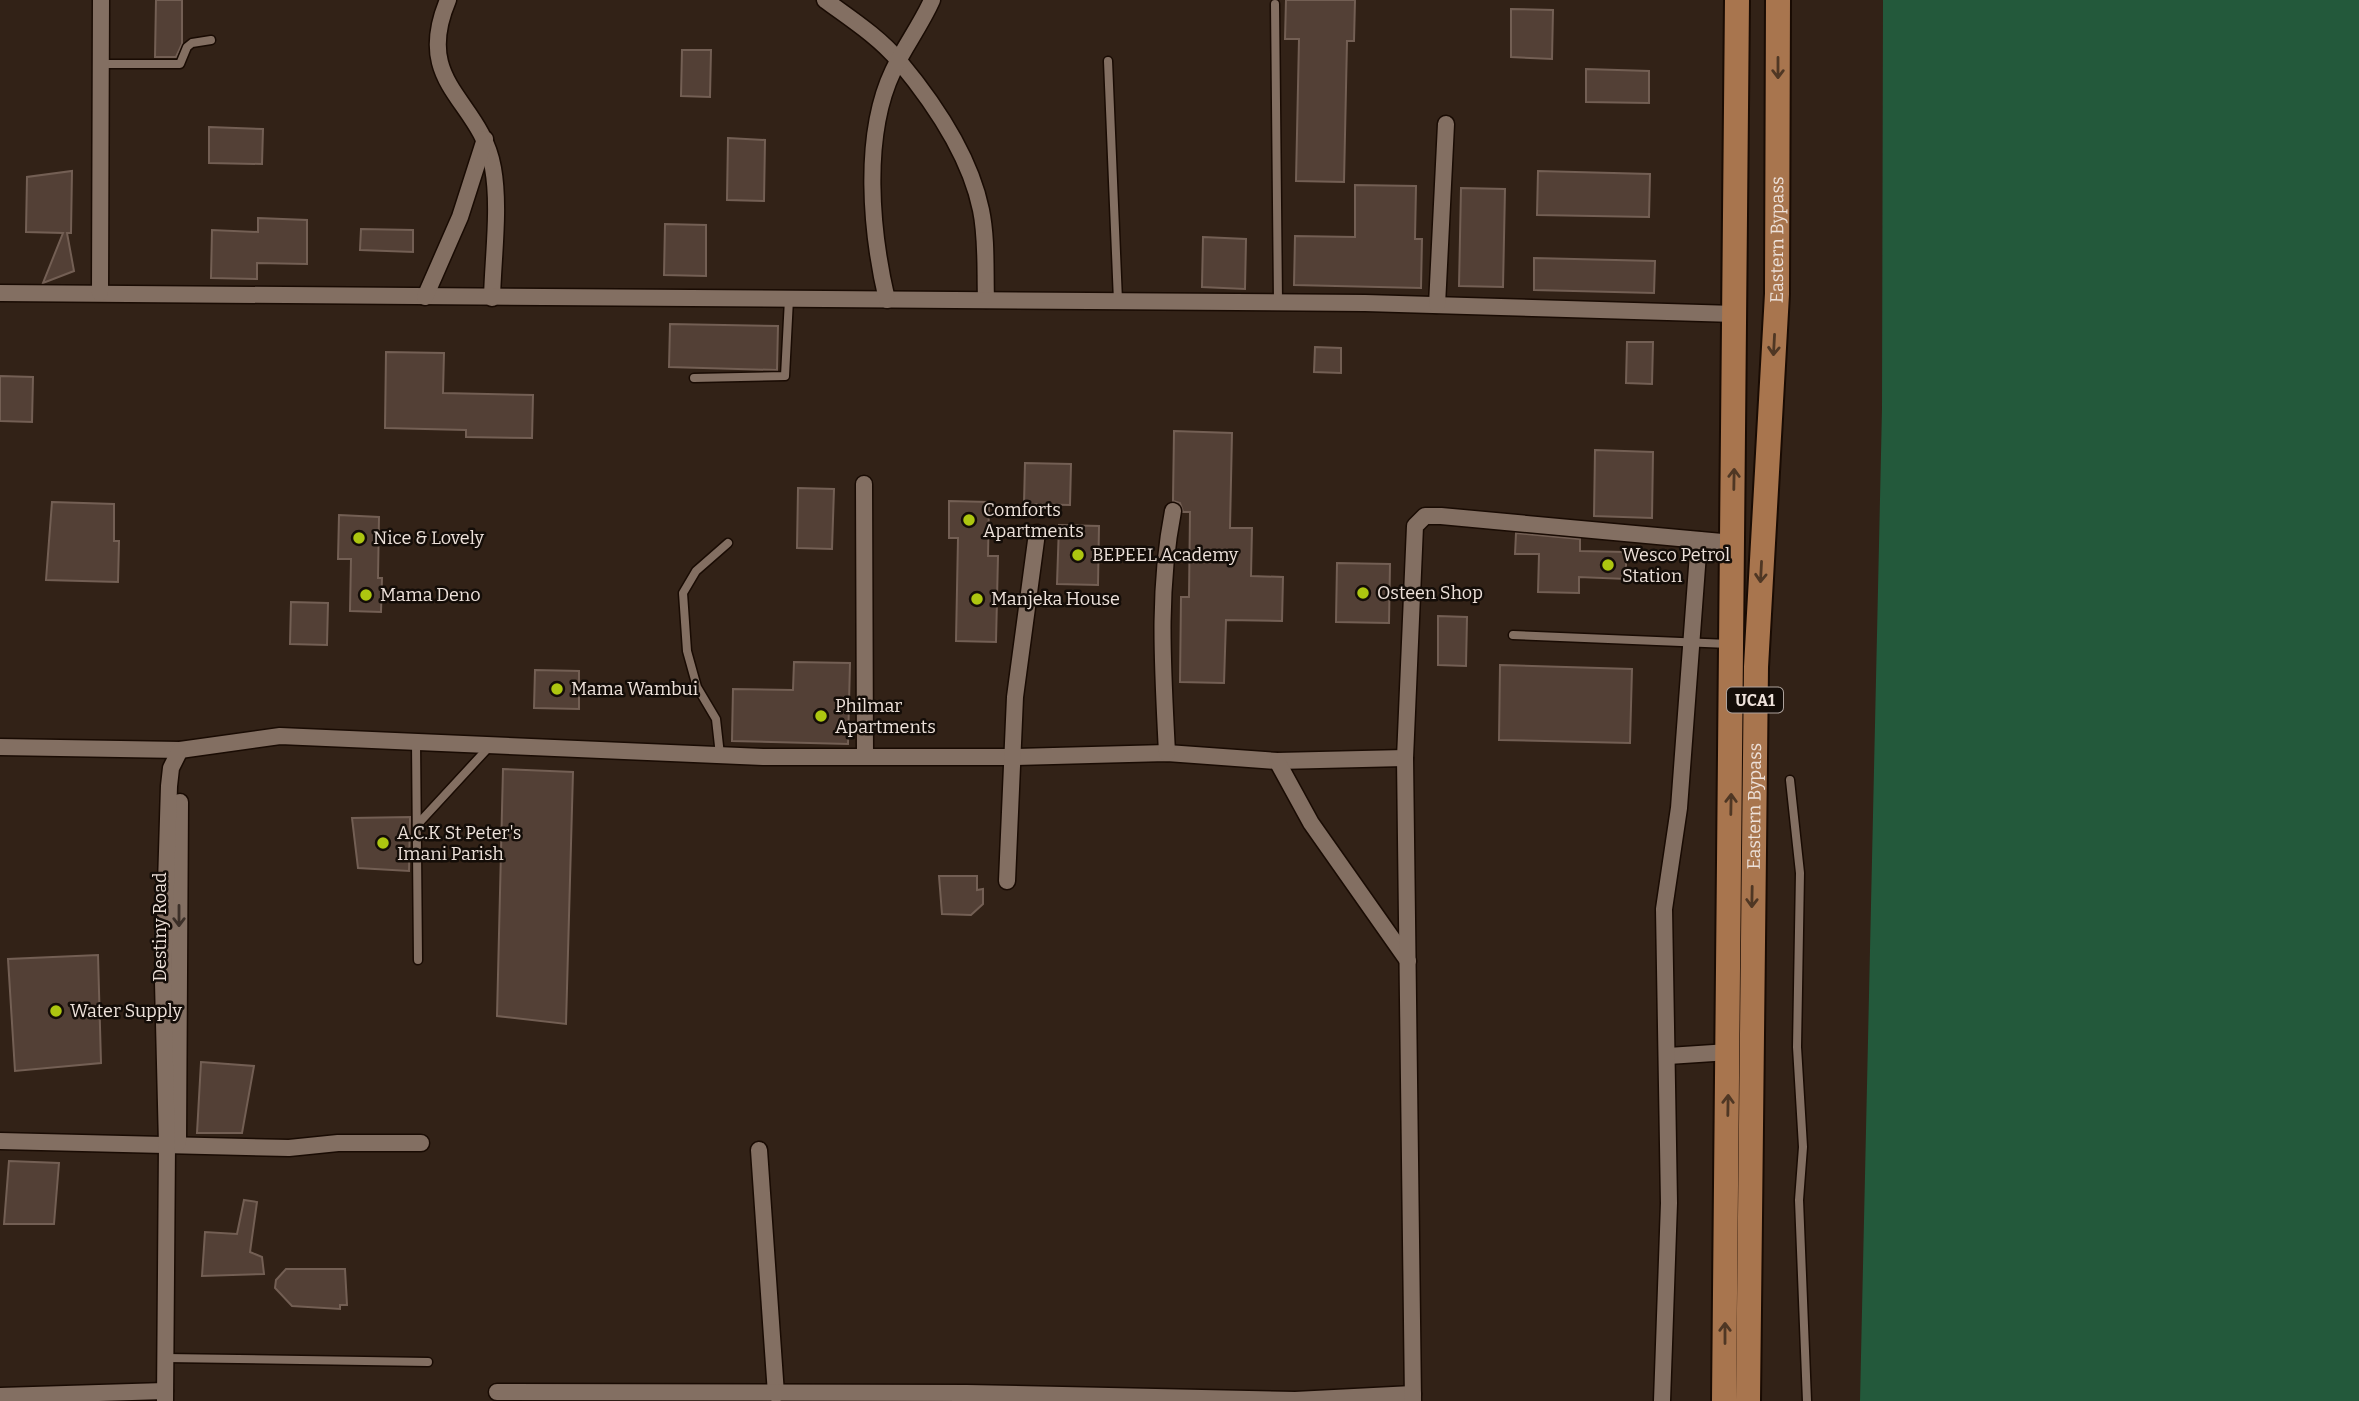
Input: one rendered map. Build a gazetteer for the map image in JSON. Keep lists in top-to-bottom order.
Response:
{
  "streets": {
    "main road": ["Eastern Bypass", "UCA1"]
  },
  "places": [
    "Comforts Apartments",
    "Nice & Lovely",
    "BEPEEL Academy",
    "Wesco Petrol Station",
    "Osteen Shop",
    "Mama Deno",
    "Manjeka House",
    "Mama Wambui",
    "Philmar Apartments",
    "A.C.K St Peter's Imani Parish",
    "Water Supply"
  ]
}
